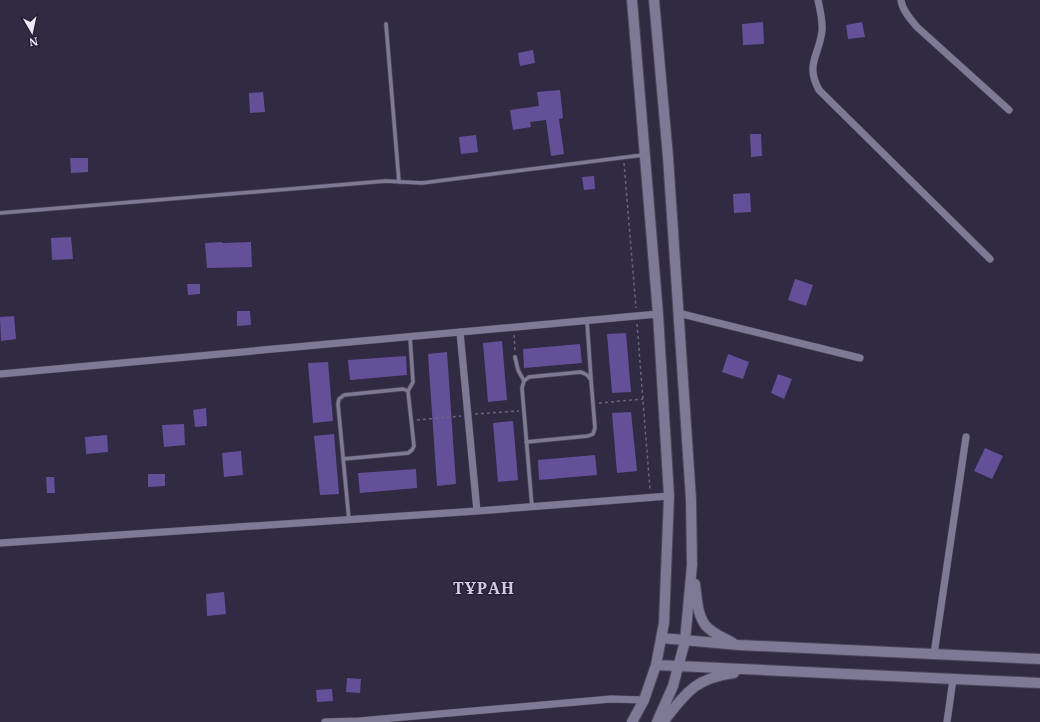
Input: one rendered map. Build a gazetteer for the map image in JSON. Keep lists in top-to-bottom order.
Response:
{
  "districts": ["ТҰРАН"],
  "north": "bottom"
}
